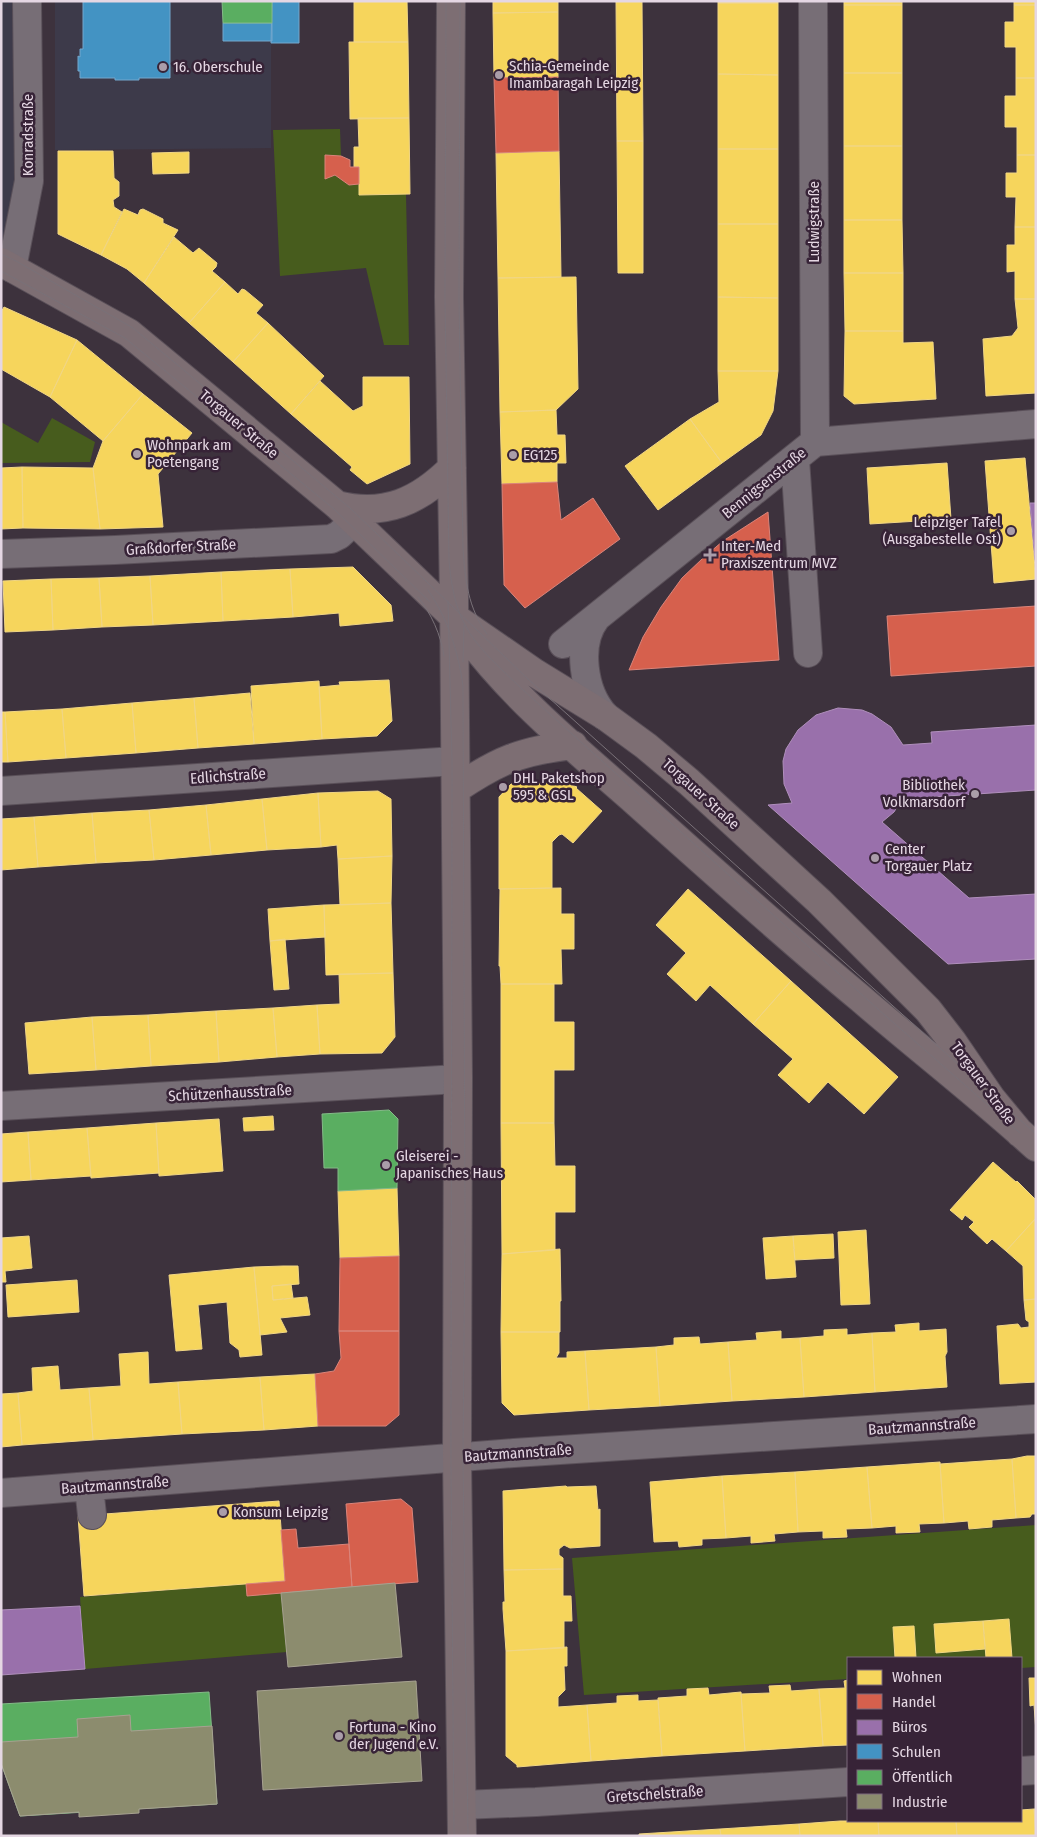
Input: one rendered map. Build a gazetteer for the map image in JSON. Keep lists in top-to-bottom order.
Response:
{
  "streets": {
    "main road": ["Torgauer Straße"],
    "street": [
      "Konradstraße",
      "Ludwigstraße",
      "Bennigsenstraße",
      "Graßdorfer Straße",
      "Edlichstraße",
      "Schützenhausstraße",
      "Bautzmannstraße",
      "Gretschelstraße"
    ]
  },
  "crossings": [
    ["Konradstraße", "Torgauer Straße"],
    ["Ludwigstraße", "Bennigsenstraße"],
    ["Torgauer Straße", "Graßdorfer Straße"]
  ],
  "places": {
    "other": [
      "16. Oberschule",
      "Schia-Gemeinde Imambaragah Leipzig",
      "Wohnpark am Poetengang",
      "EG125",
      "Leipziger Tafel (Ausgabestelle Ost)",
      "DHL Paketshop 595 & GSL",
      "Bibliothek Volkmarsdorf",
      "Center Torgauer Platz",
      "Gleiserei - Japanisches Haus",
      "Konsum Leipzig",
      "Fortuna - Kino der Jugend e.V."
    ],
    "health": ["Inter-Med Praxiszentrum MVZ"]
  },
  "legend": [
    "Wohnen",
    "Handel",
    "Büros",
    "Schulen",
    "Öffentlich",
    "Industrie"
  ]
}
